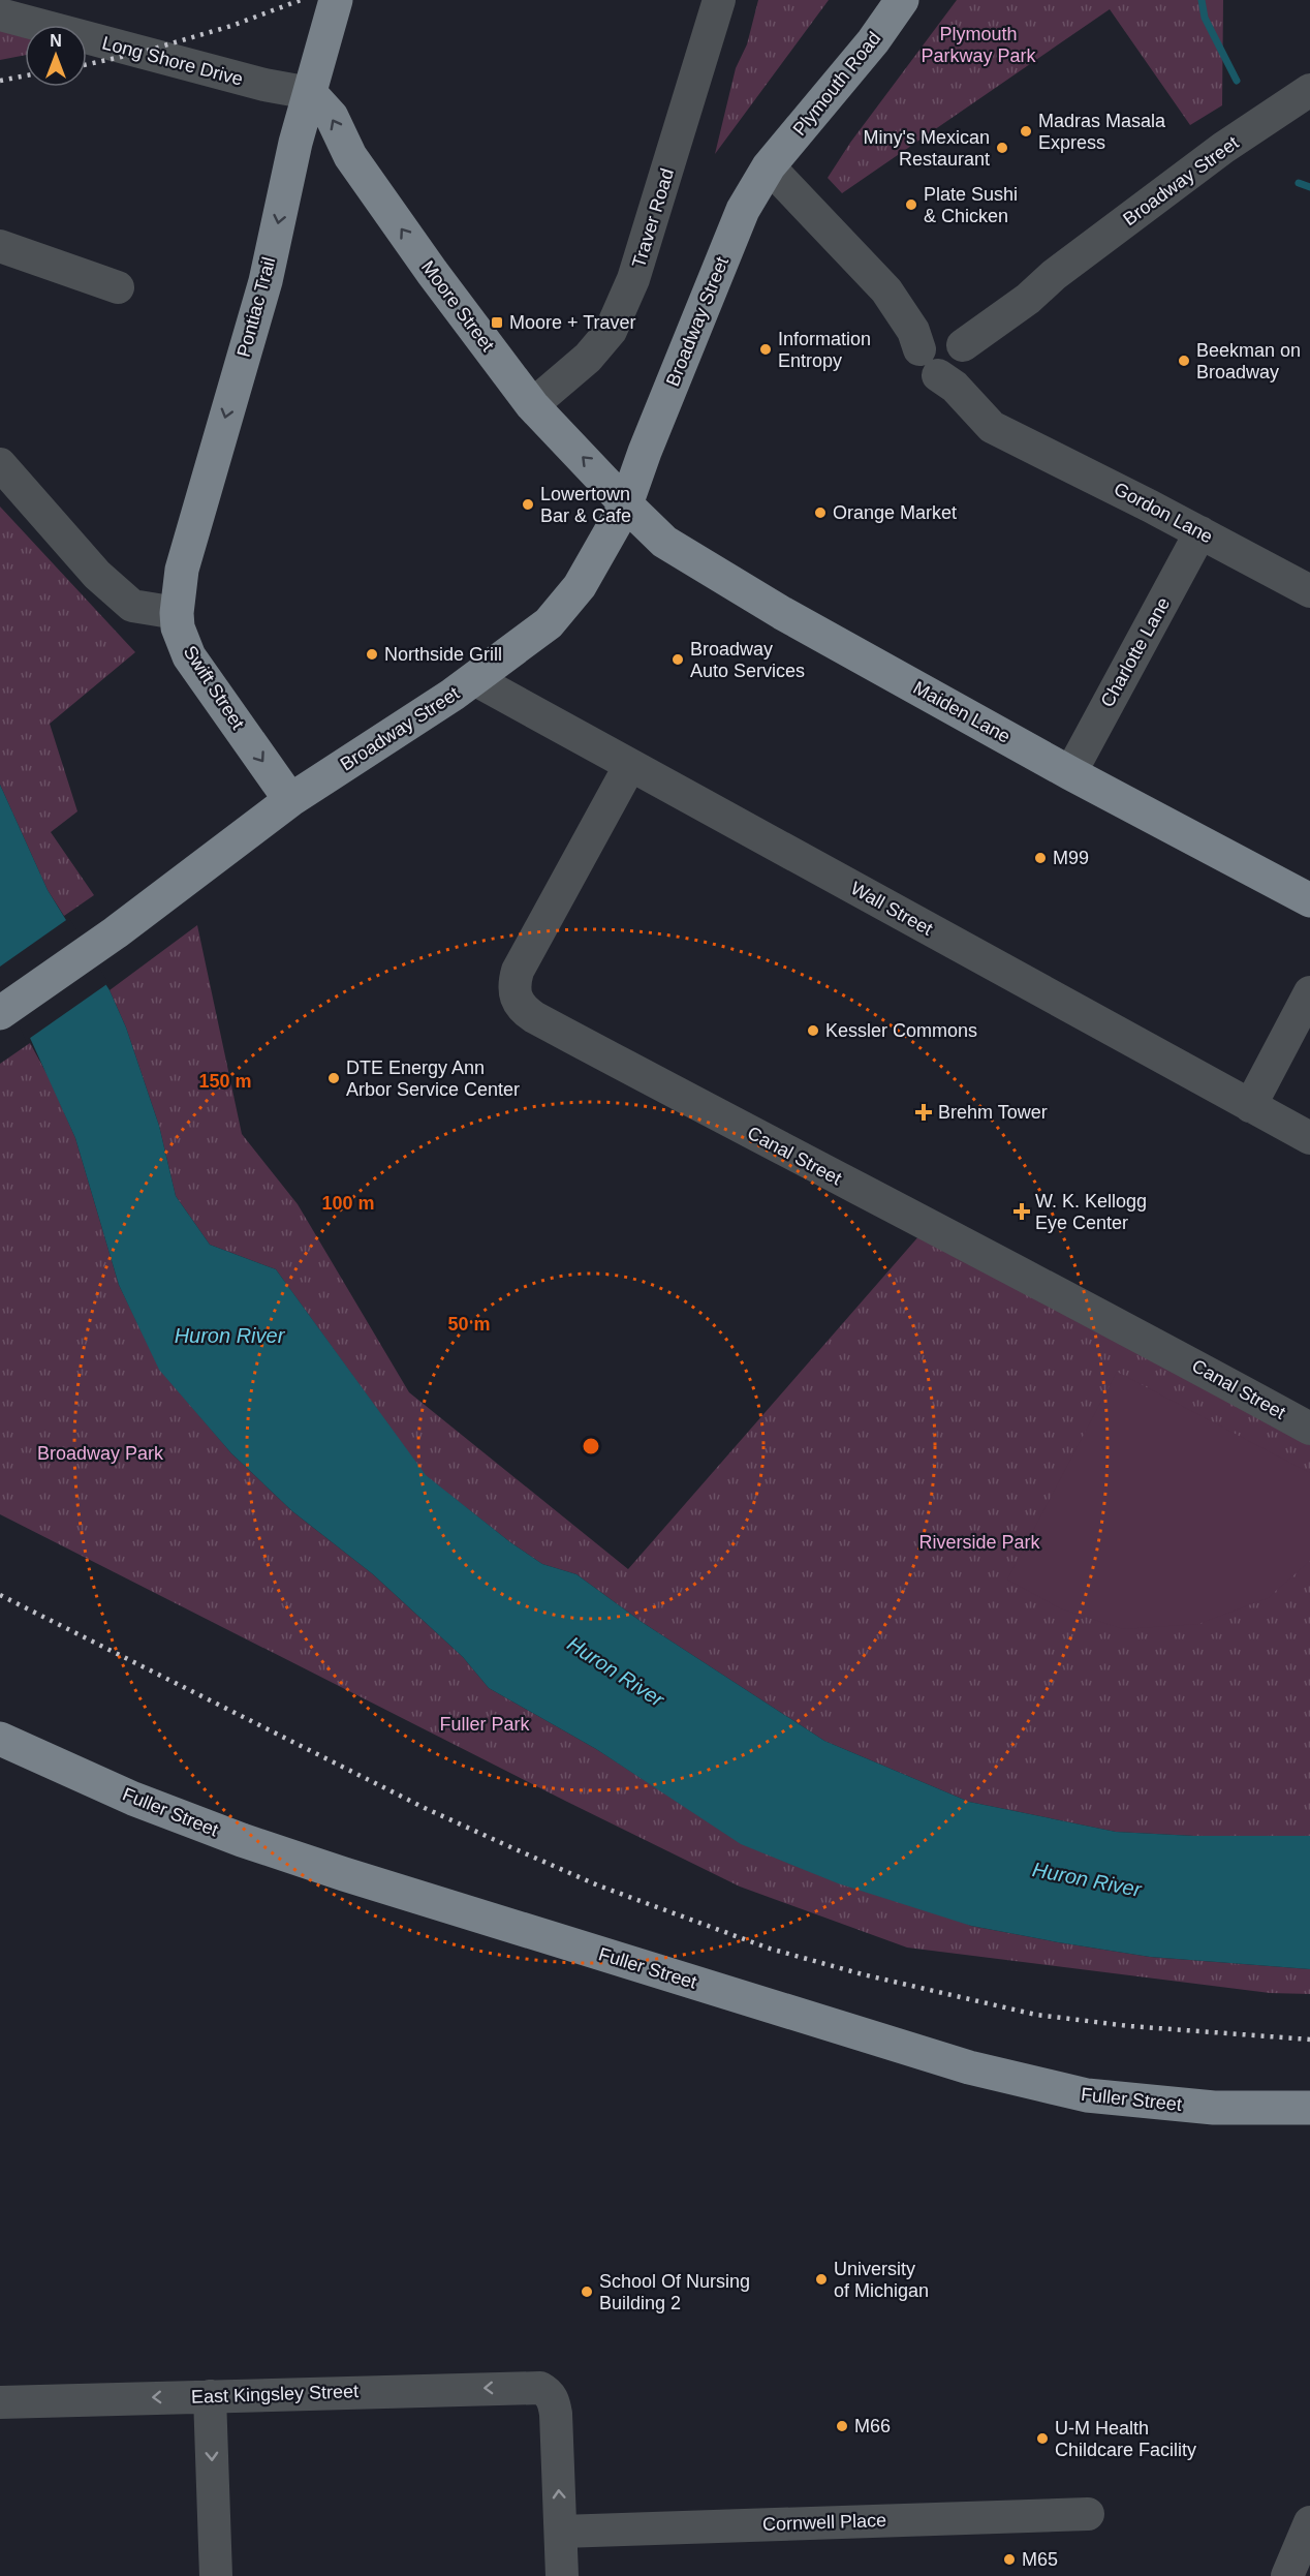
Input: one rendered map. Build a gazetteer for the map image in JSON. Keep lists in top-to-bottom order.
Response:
{
  "streets": {
    "main road": [
      "Plymouth Road",
      "Broadway Street",
      "Moore Street",
      "Pontiac Trail",
      "Swift Street",
      "Maiden Lane",
      "Fuller Street"
    ],
    "street": [
      "Long Shore Drive",
      "Traver Road",
      "Gordon Lane",
      "Charlotte Lane",
      "Wall Street",
      "Canal Street",
      "East Kingsley Street",
      "Cornwell Place"
    ]
  },
  "crossings": [
    ["Long Shore Drive", "Moore Street"],
    ["Long Shore Drive", "Pontiac Trail"],
    ["Plymouth Road", "Broadway Street"],
    ["Broadway Street", "Moore Street"],
    ["Broadway Street", "Gordon Lane"],
    ["Broadway Street", "Swift Street"],
    ["Broadway Street", "Maiden Lane"],
    ["Broadway Street", "Wall Street"],
    ["Traver Road", "Moore Street"],
    ["Moore Street", "Pontiac Trail"],
    ["Moore Street", "Maiden Lane"],
    ["Pontiac Trail", "Swift Street"],
    ["Gordon Lane", "Charlotte Lane"],
    ["Charlotte Lane", "Maiden Lane"],
    ["Wall Street", "Canal Street"],
    ["East Kingsley Street", "Cornwell Place"]
  ],
  "one_way": [
    "Moore Street",
    "Pontiac Trail",
    "Swift Street",
    "East Kingsley Street"
  ],
  "water": ["Huron River"],
  "parks": [
    "Plymouth Parkway Park",
    "Broadway Park",
    "Riverside Park",
    "Fuller Park"
  ],
  "places": {
    "other": [
      "Madras Masala Express",
      "Miny's Mexican Restaurant",
      "Plate Sushi & Chicken",
      "Information Entropy",
      "Beekman on Broadway",
      "Lowertown Bar & Cafe",
      "Orange Market",
      "Northside Grill",
      "Broadway Auto Services",
      "M99",
      "Kessler Commons",
      "DTE Energy Ann Arbor Service Center",
      "University of Michigan",
      "School Of Nursing Building 2",
      "M66",
      "U-M Health Childcare Facility",
      "M65"
    ],
    "transit": ["Moore + Traver"],
    "health": ["Brehm Tower", "W. K. Kellogg Eye Center"]
  },
  "north": "top",
  "rings": ["150 m", "100 m", "50 m"]
}
